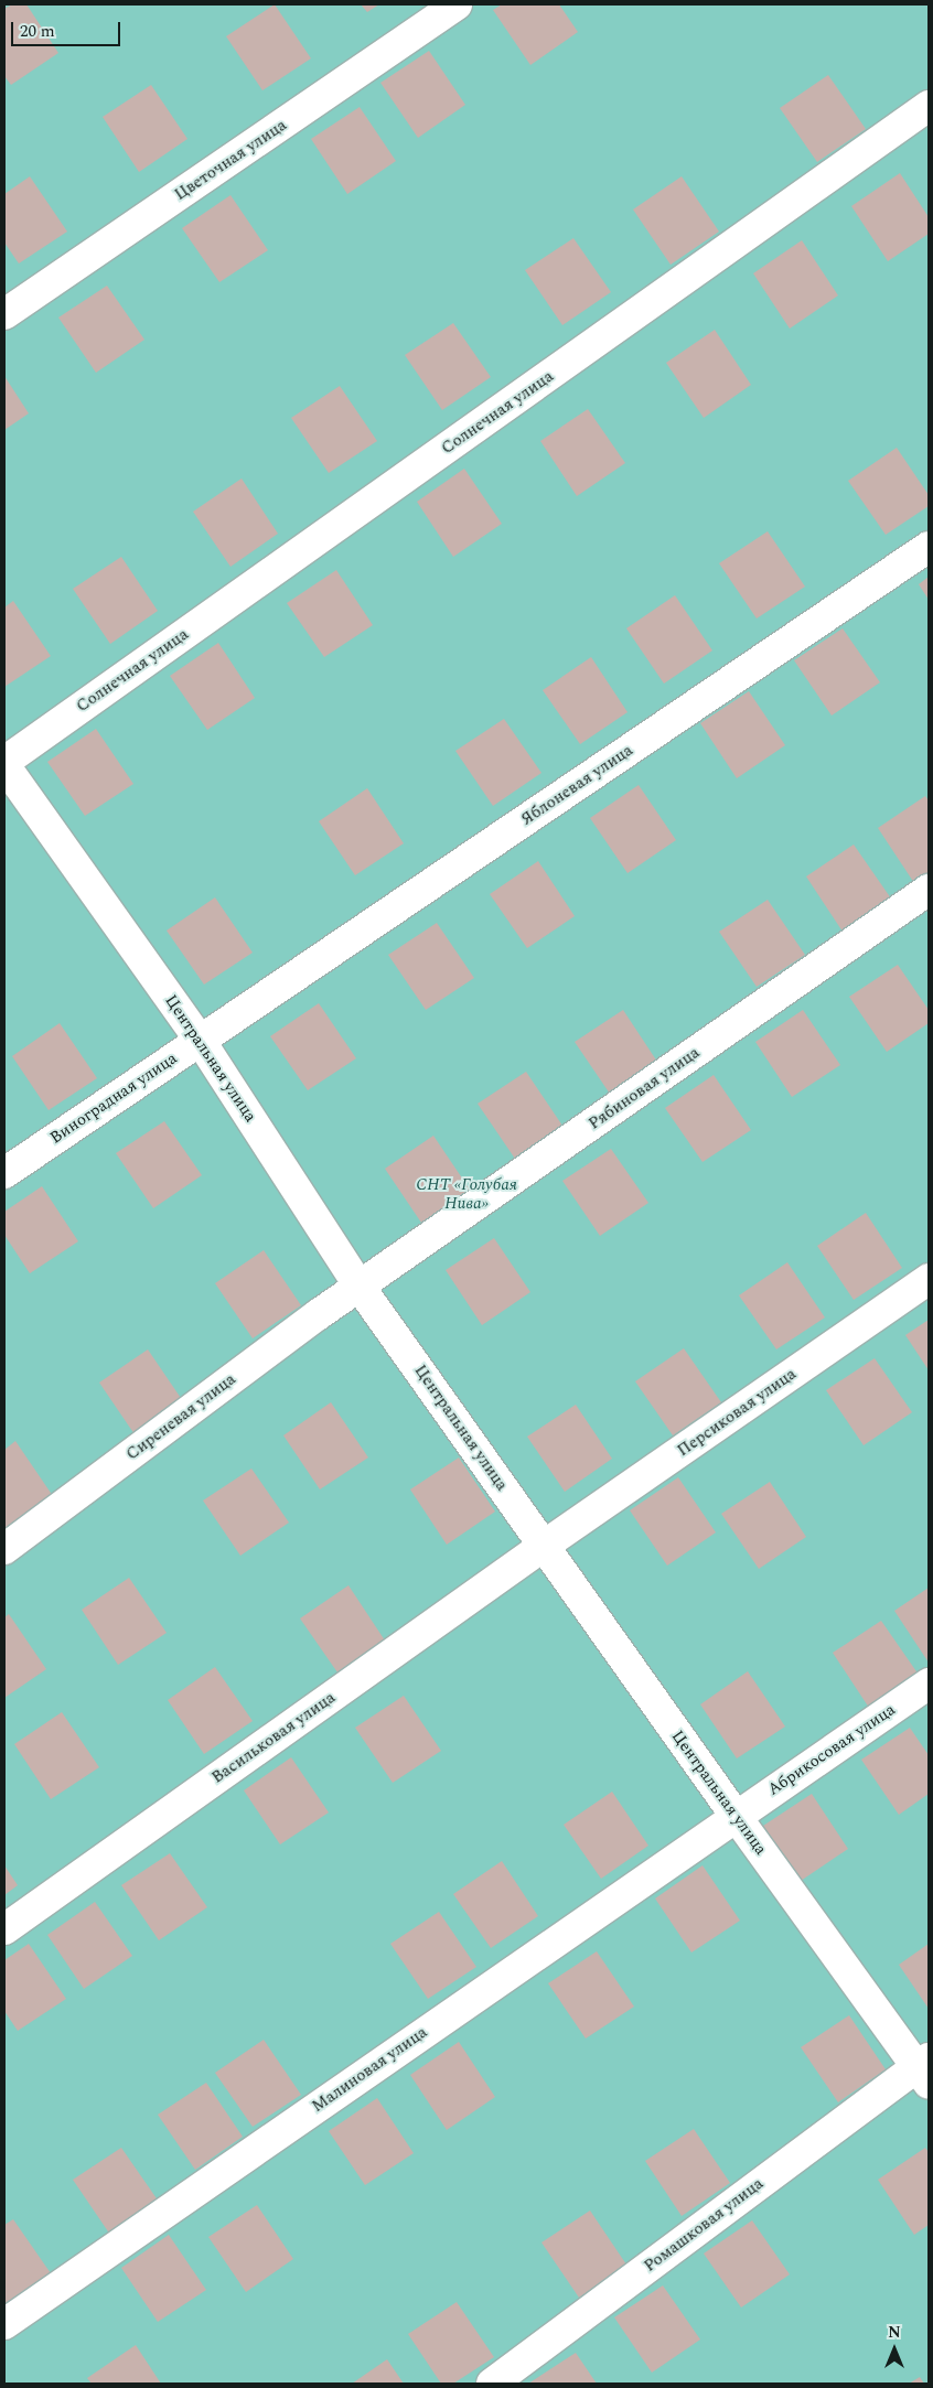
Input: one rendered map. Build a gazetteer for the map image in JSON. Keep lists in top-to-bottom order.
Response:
{
  "streets": {
    "street": [
      "Цветочная улица",
      "Солнечная улица",
      "Яблоневая улица",
      "Центральная улица",
      "Рябиновая улица",
      "Виноградная улица",
      "Персиковая улица",
      "Сиреневая улица",
      "Васильковая улица",
      "Абрикосовая улица",
      "Малиновая улица",
      "Ромашковая улица"
    ]
  },
  "crossings": [
    ["Солнечная улица", "Центральная улица"],
    ["Яблоневая улица", "Центральная улица"],
    ["Яблоневая улица", "Виноградная улица"],
    ["Центральная улица", "Рябиновая улица"],
    ["Центральная улица", "Виноградная улица"],
    ["Центральная улица", "Персиковая улица"],
    ["Центральная улица", "Сиреневая улица"],
    ["Центральная улица", "Васильковая улица"],
    ["Центральная улица", "Абрикосовая улица"],
    ["Центральная улица", "Малиновая улица"],
    ["Центральная улица", "Ромашковая улица"],
    ["Рябиновая улица", "Сиреневая улица"],
    ["Персиковая улица", "Васильковая улица"],
    ["Абрикосовая улица", "Малиновая улица"]
  ],
  "parks": ["СНТ «Голубая Нива»"],
  "scale_bar": "20 m",
  "north": "top"
}
